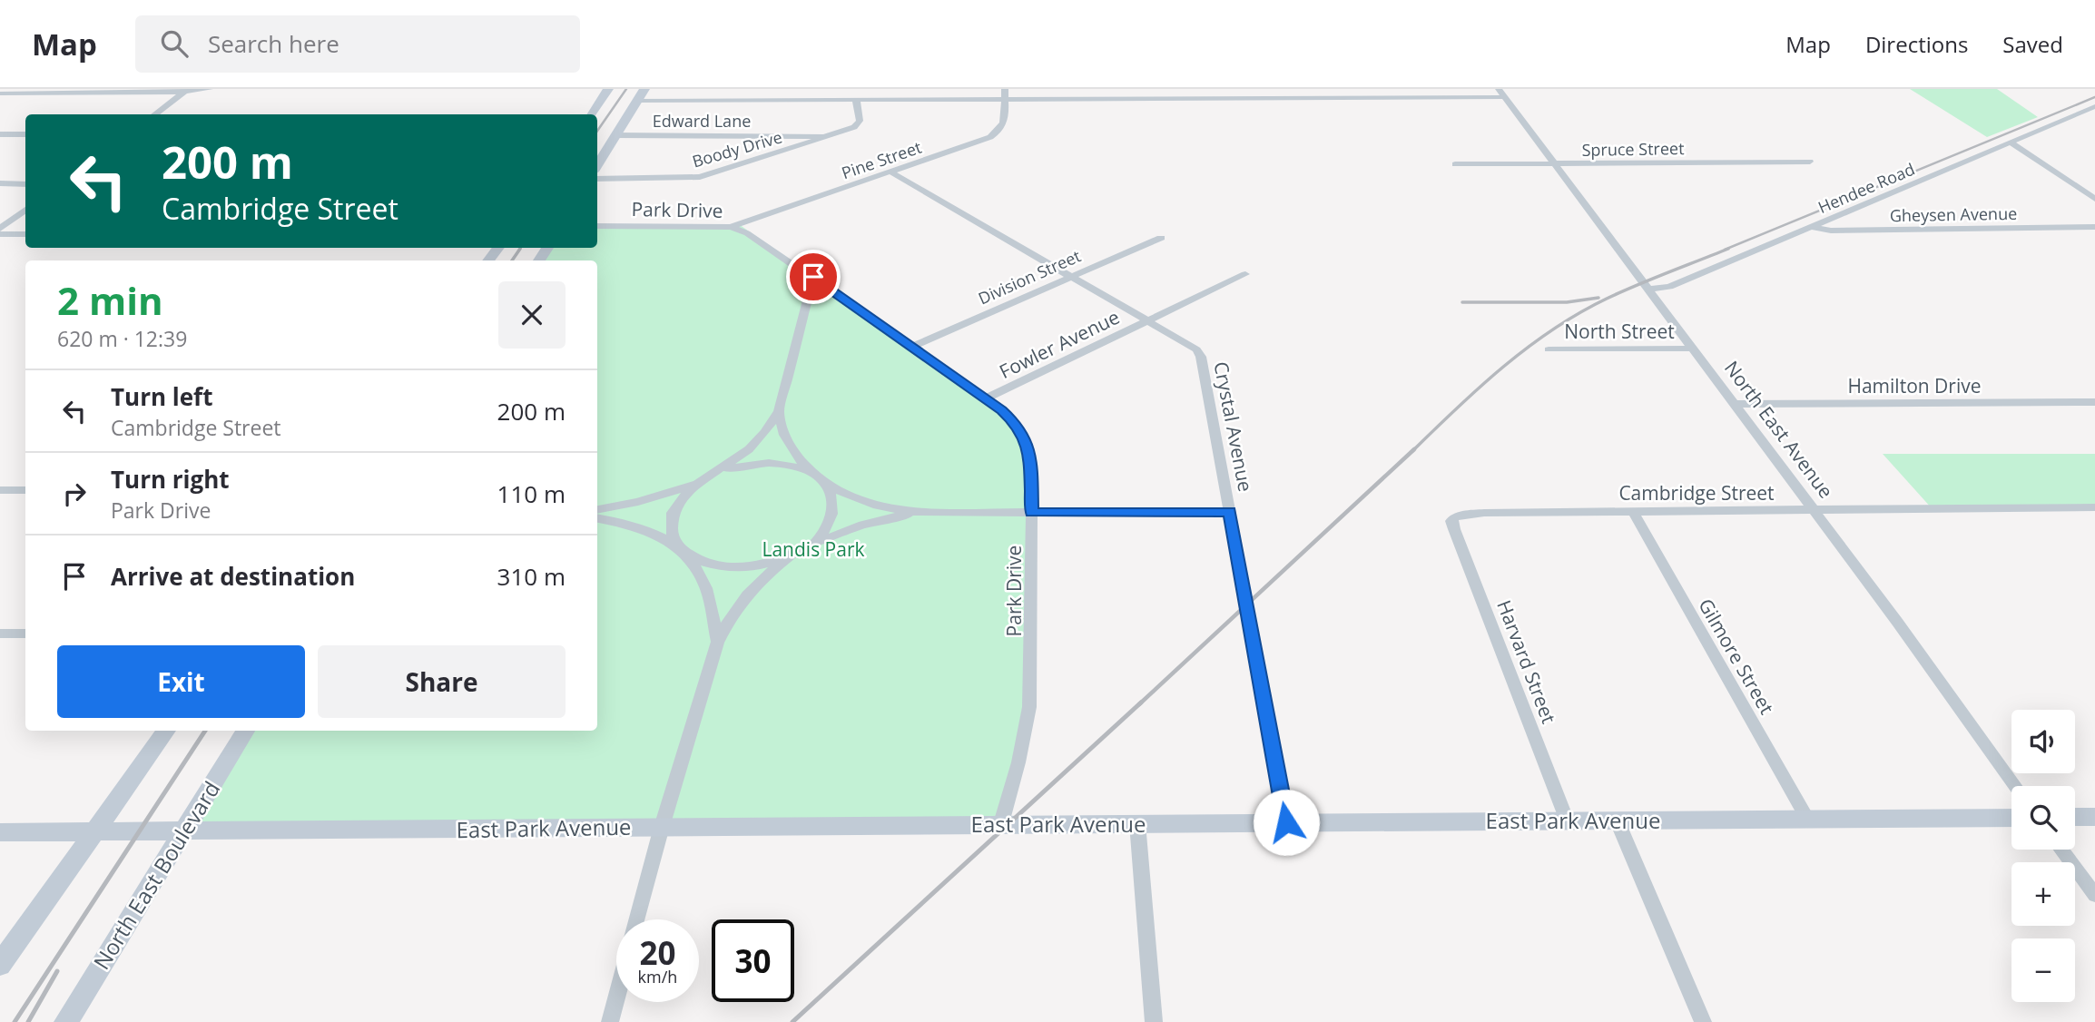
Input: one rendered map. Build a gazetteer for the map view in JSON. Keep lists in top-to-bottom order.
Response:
{
  "streets": {
    "main road": ["East Park Avenue", "North East Boulevard"],
    "street": [
      "Edward Lane",
      "Boody Drive",
      "Spruce Street",
      "Pine Street",
      "Hendee Road",
      "Park Drive",
      "Gheysen Avenue",
      "Division Street",
      "North Street",
      "Fowler Avenue",
      "Hamilton Drive",
      "Crystal Avenue",
      "North East Avenue",
      "Cambridge Street",
      "Gilmore Street",
      "Harvard Street"
    ]
  },
  "crossings": [
    ["Edward Lane", "Boody Drive"],
    ["Spruce Street", "North East Avenue"],
    ["Pine Street", "Park Drive"],
    ["Pine Street", "Crystal Avenue"],
    ["Hendee Road", "Gheysen Avenue"],
    ["Hendee Road", "North East Avenue"],
    ["Park Drive", "Division Street"],
    ["Park Drive", "Fowler Avenue"],
    ["Park Drive", "East Park Avenue"],
    ["Division Street", "Crystal Avenue"],
    ["North Street", "North East Avenue"],
    ["Fowler Avenue", "Crystal Avenue"],
    ["Hamilton Drive", "North East Avenue"],
    ["Crystal Avenue", "East Park Avenue"],
    ["North East Avenue", "Cambridge Street"],
    ["Cambridge Street", "Gilmore Street"],
    ["Cambridge Street", "Harvard Street"],
    ["Gilmore Street", "East Park Avenue"],
    ["Harvard Street", "East Park Avenue"],
    ["East Park Avenue", "North East Boulevard"]
  ],
  "parks": ["Landis Park"],
  "page": {
    "header": "Map",
    "search": "Search here",
    "nav": ["Map", "Directions", "Saved"],
    "turn": ["200 m", "Cambridge Street"],
    "heading": ["2 min", "620 m · 12:39"],
    "list": [
      {
        "name": "Turn left",
        "note": "Cambridge Street",
        "value": "200 m"
      },
      {
        "name": "Turn right",
        "note": "Park Drive",
        "value": "110 m"
      },
      {
        "name": "Arrive at destination",
        "value": "310 m"
      }
    ],
    "buttons": ["Exit", "Share"],
    "map_buttons": ["+", "−"],
    "speed": "20 km/h",
    "limit": "30"
  }
}
